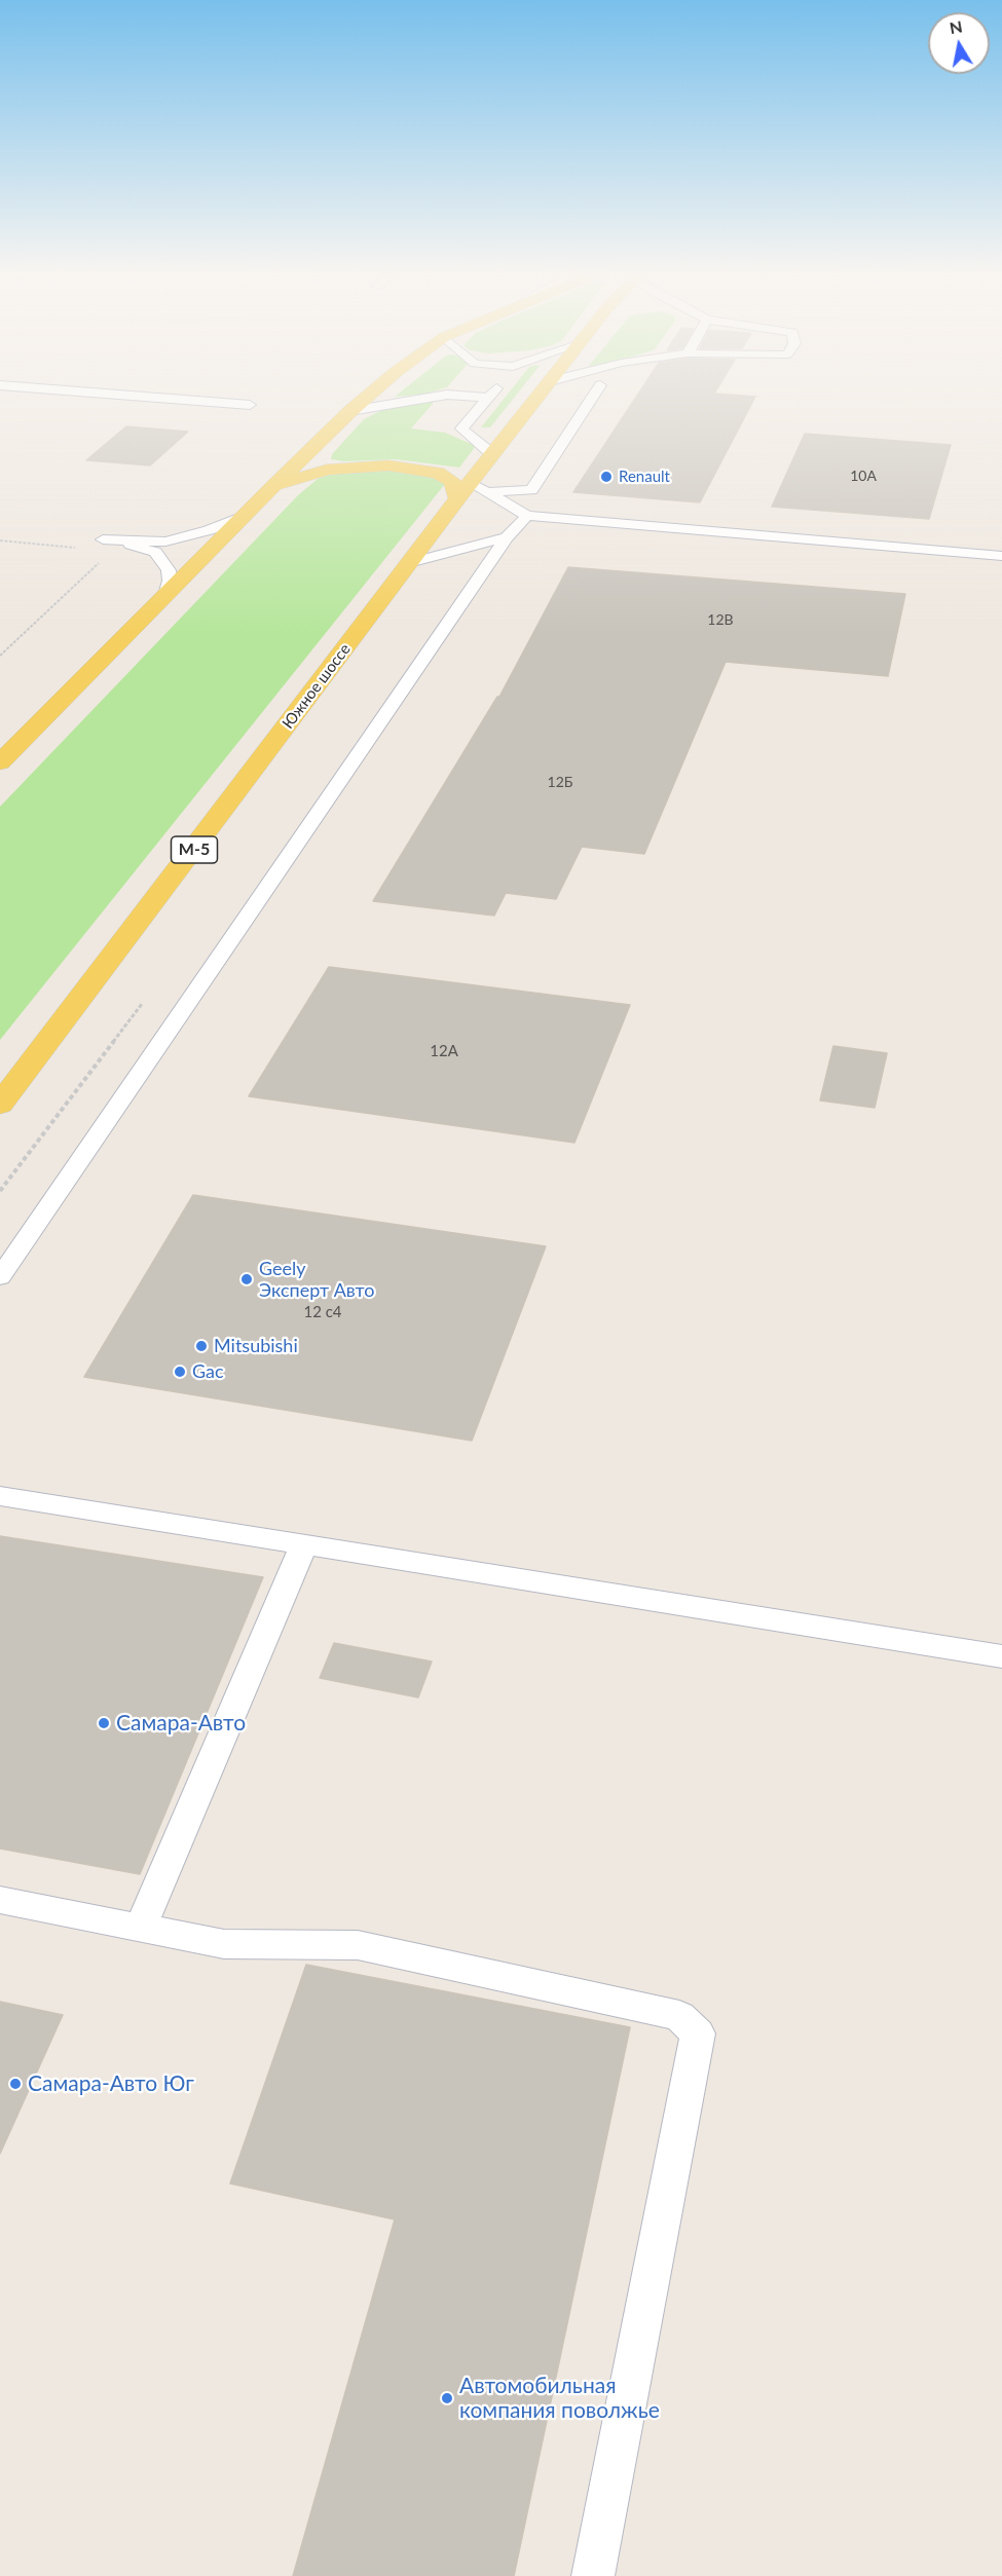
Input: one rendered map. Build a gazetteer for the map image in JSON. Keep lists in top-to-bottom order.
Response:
{
  "streets": {
    "main road": ["Южное шоссе", "М-5"]
  },
  "places": [
    "Renault",
    "Geely Эксперт Авто",
    "Mitsubishi",
    "Gac",
    "Самара-Авто",
    "Самара-Авто Юг",
    "Автомобильная компания поволжье"
  ],
  "house_numbers": [
    "10А",
    "12В",
    "12Б",
    "12А",
    "12 с4"
  ],
  "north": "top"
}
